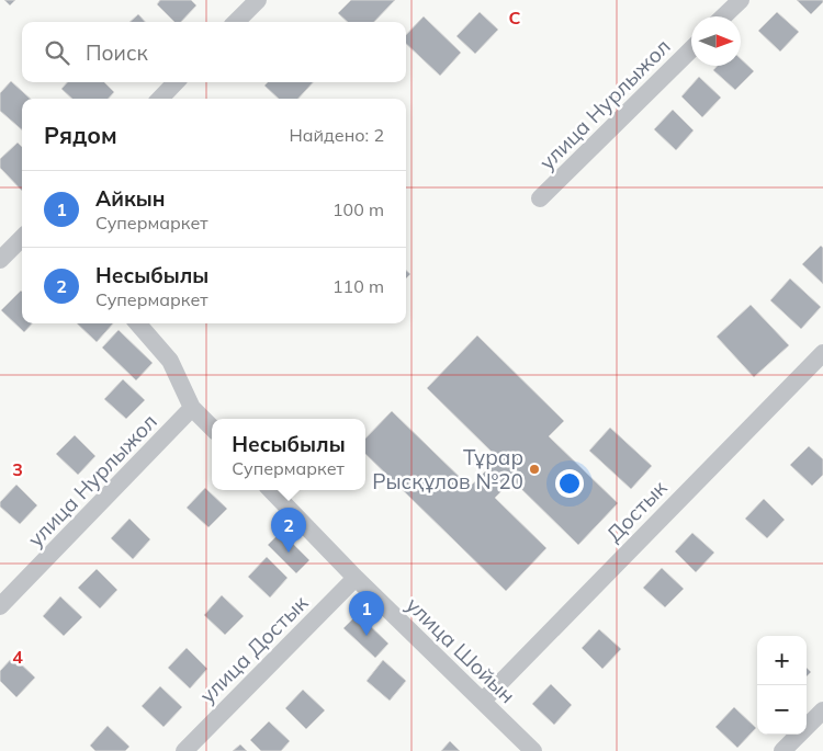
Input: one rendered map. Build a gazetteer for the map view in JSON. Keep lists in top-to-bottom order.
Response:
{
  "streets": {
    "street": [
      "улица Нурлыжол",
      "Достык",
      "улица Достык",
      "улица Шойын"
    ]
  },
  "crossings": [
    ["Достык", "улица Шойын"],
    ["улица Достык", "улица Шойын"]
  ],
  "places": ["Тұрар Рысқұлов №20"],
  "north": "right",
  "page": {
    "search": "Поиск",
    "heading": ["Рядом", "Найдено: 2"],
    "list": [
      {
        "mark": "1",
        "name": "Айкын",
        "note": "Супермаркет",
        "value": "100 m"
      },
      {
        "mark": "2",
        "name": "Несыбылы",
        "note": "Супермаркет",
        "value": "110 m"
      }
    ],
    "popup": ["Несыбылы", "Супермаркет"],
    "pins": ["2", "1"],
    "map_buttons": ["+", "−"]
  },
  "grid": {
    "columns": ["C"],
    "rows": ["3", "4"]
  }
}
